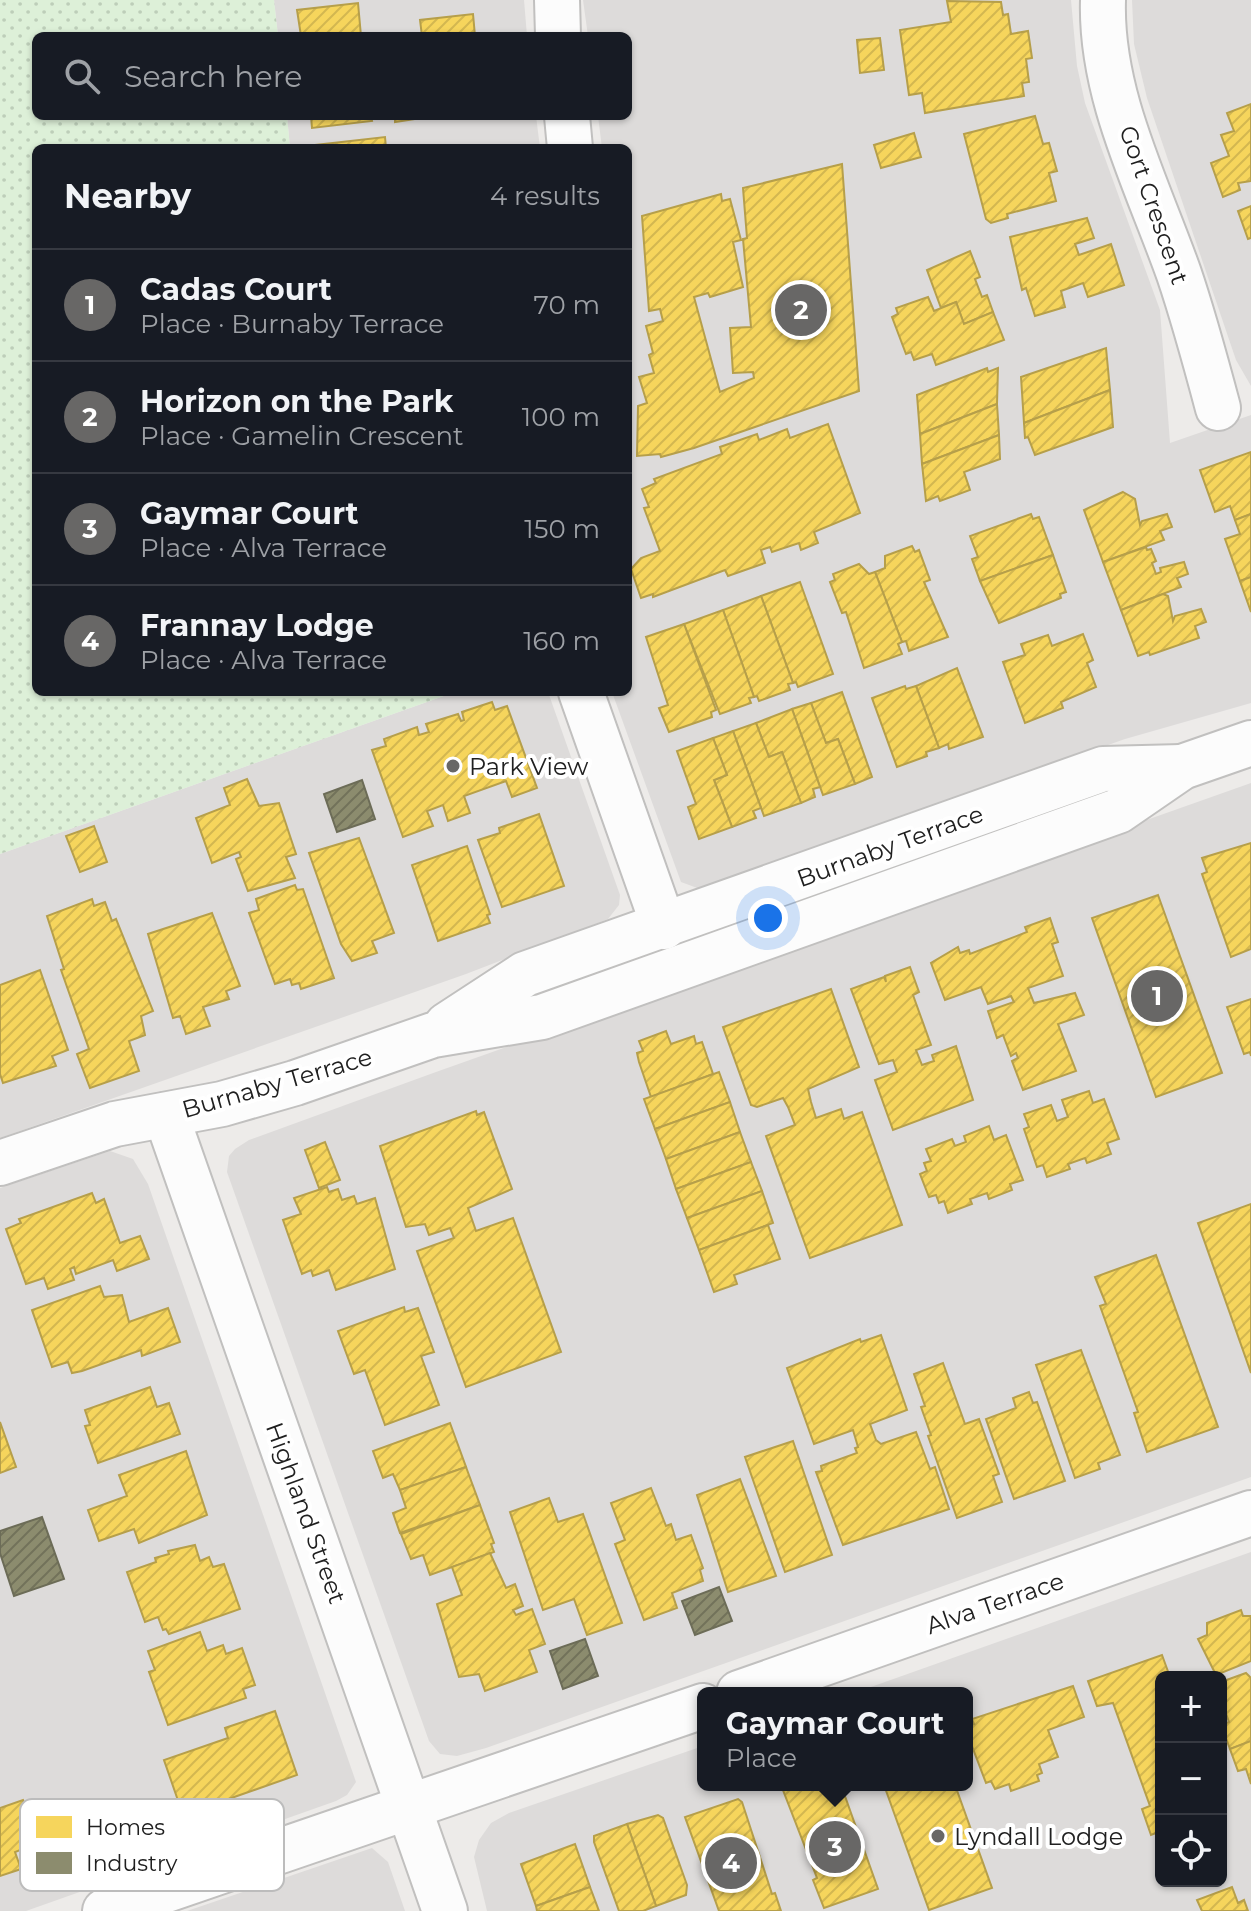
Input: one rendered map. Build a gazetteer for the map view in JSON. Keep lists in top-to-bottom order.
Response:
{
  "streets": {
    "street": [
      "Gort Crescent",
      "Burnaby Terrace",
      "Highland Street",
      "Alva Terrace"
    ]
  },
  "crossings": [
    ["Burnaby Terrace", "Highland Street"]
  ],
  "places": ["Park View", "Lyndall Lodge"],
  "legend": ["Homes", "Industry"],
  "page": {
    "search": "Search here",
    "heading": ["Nearby", "4 results"],
    "list": [
      {
        "mark": "1",
        "name": "Cadas Court",
        "note": "Place · Burnaby Terrace",
        "value": "70 m"
      },
      {
        "mark": "2",
        "name": "Horizon on the Park",
        "note": "Place · Gamelin Crescent",
        "value": "100 m"
      },
      {
        "mark": "3",
        "name": "Gaymar Court",
        "note": "Place · Alva Terrace",
        "value": "150 m"
      },
      {
        "mark": "4",
        "name": "Frannay Lodge",
        "note": "Place · Alva Terrace",
        "value": "160 m"
      }
    ],
    "pins": [
      "2",
      "1",
      "3",
      "4"
    ],
    "map_buttons": ["+", "−"],
    "popup": ["Gaymar Court", "Place"]
  }
}
